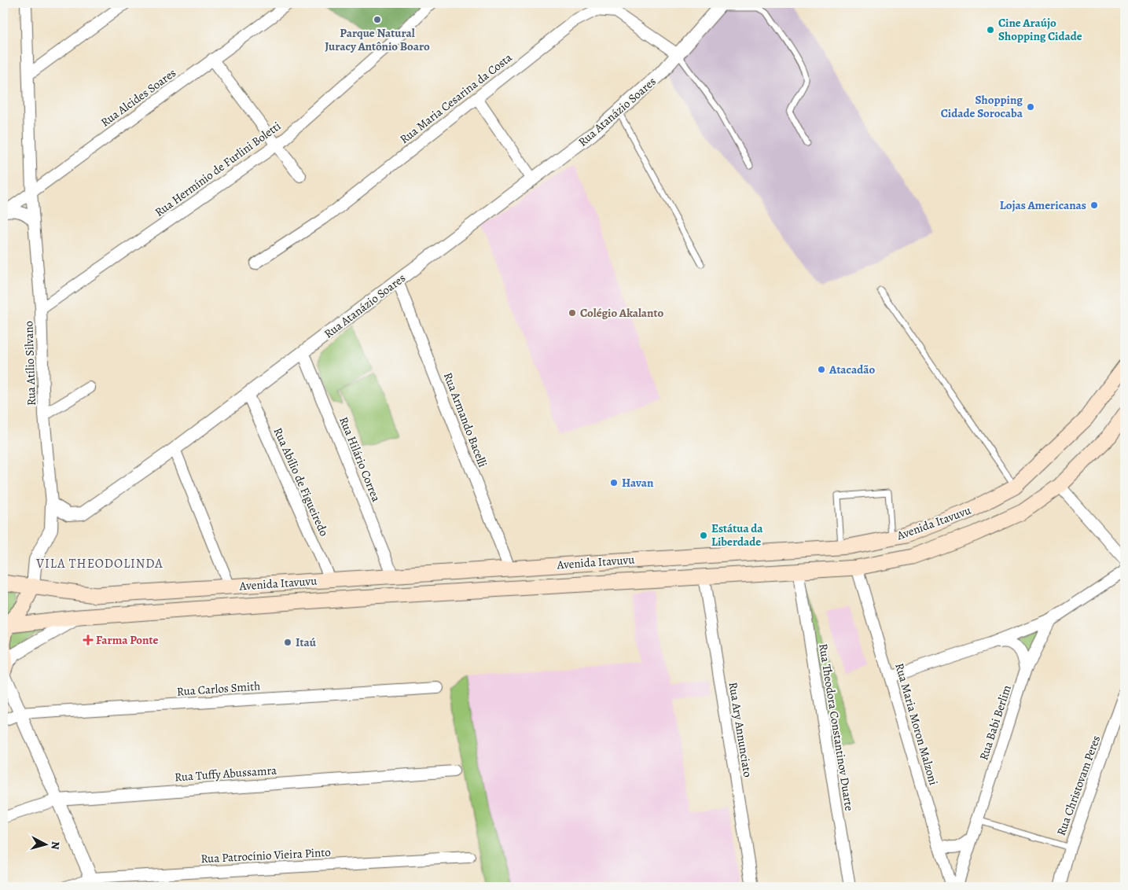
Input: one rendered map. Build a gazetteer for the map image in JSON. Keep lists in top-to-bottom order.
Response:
{
  "streets": {
    "main road": ["Avenida Itavuvu"],
    "street": [
      "Rua Alcides Soares",
      "Rua Maria Cesarina da Costa",
      "Rua Atanázio Soares",
      "Rua Hermínio de Furlini Boletti",
      "Rua Atílio Silvano",
      "Rua Armando Bacelli",
      "Rua Hilário Correa",
      "Rua Abílio de Figueiredo",
      "Rua Carlos Smith",
      "Rua Babi Berlim",
      "Rua Maria Moron Malzoni",
      "Rua Theodora Constantinov Duarte",
      "Rua Ary Annunciato",
      "Rua Tuffy Abussamra",
      "Rua Christovam Peres",
      "Rua Patrocínio Vieira Pinto"
    ]
  },
  "crossings": [
    ["Rua Alcides Soares", "Rua Atílio Silvano"],
    ["Rua Maria Cesarina da Costa", "Rua Atanázio Soares"],
    ["Rua Atanázio Soares", "Rua Atílio Silvano"],
    ["Rua Atanázio Soares", "Rua Armando Bacelli"],
    ["Rua Atanázio Soares", "Rua Hilário Correa"],
    ["Rua Atanázio Soares", "Rua Abílio de Figueiredo"],
    ["Rua Hermínio de Furlini Boletti", "Rua Atílio Silvano"],
    ["Rua Armando Bacelli", "Avenida Itavuvu"],
    ["Rua Hilário Correa", "Avenida Itavuvu"],
    ["Rua Abílio de Figueiredo", "Avenida Itavuvu"],
    ["Avenida Itavuvu", "Rua Maria Moron Malzoni"],
    ["Avenida Itavuvu", "Rua Theodora Constantinov Duarte"],
    ["Avenida Itavuvu", "Rua Ary Annunciato"]
  ],
  "districts": ["VILA THEODOLINDA"],
  "places": {
    "other": [
      "Parque Natural Juracy Antônio Boaro",
      "Cine Araújo Shopping Cidade",
      "Shopping Cidade Sorocaba",
      "Lojas Americanas",
      "Colégio Akalanto",
      "Atacadão",
      "Havan",
      "Estátua da Liberdade",
      "Itaú"
    ],
    "health": ["Farma Ponte"]
  },
  "north": "right"
}
